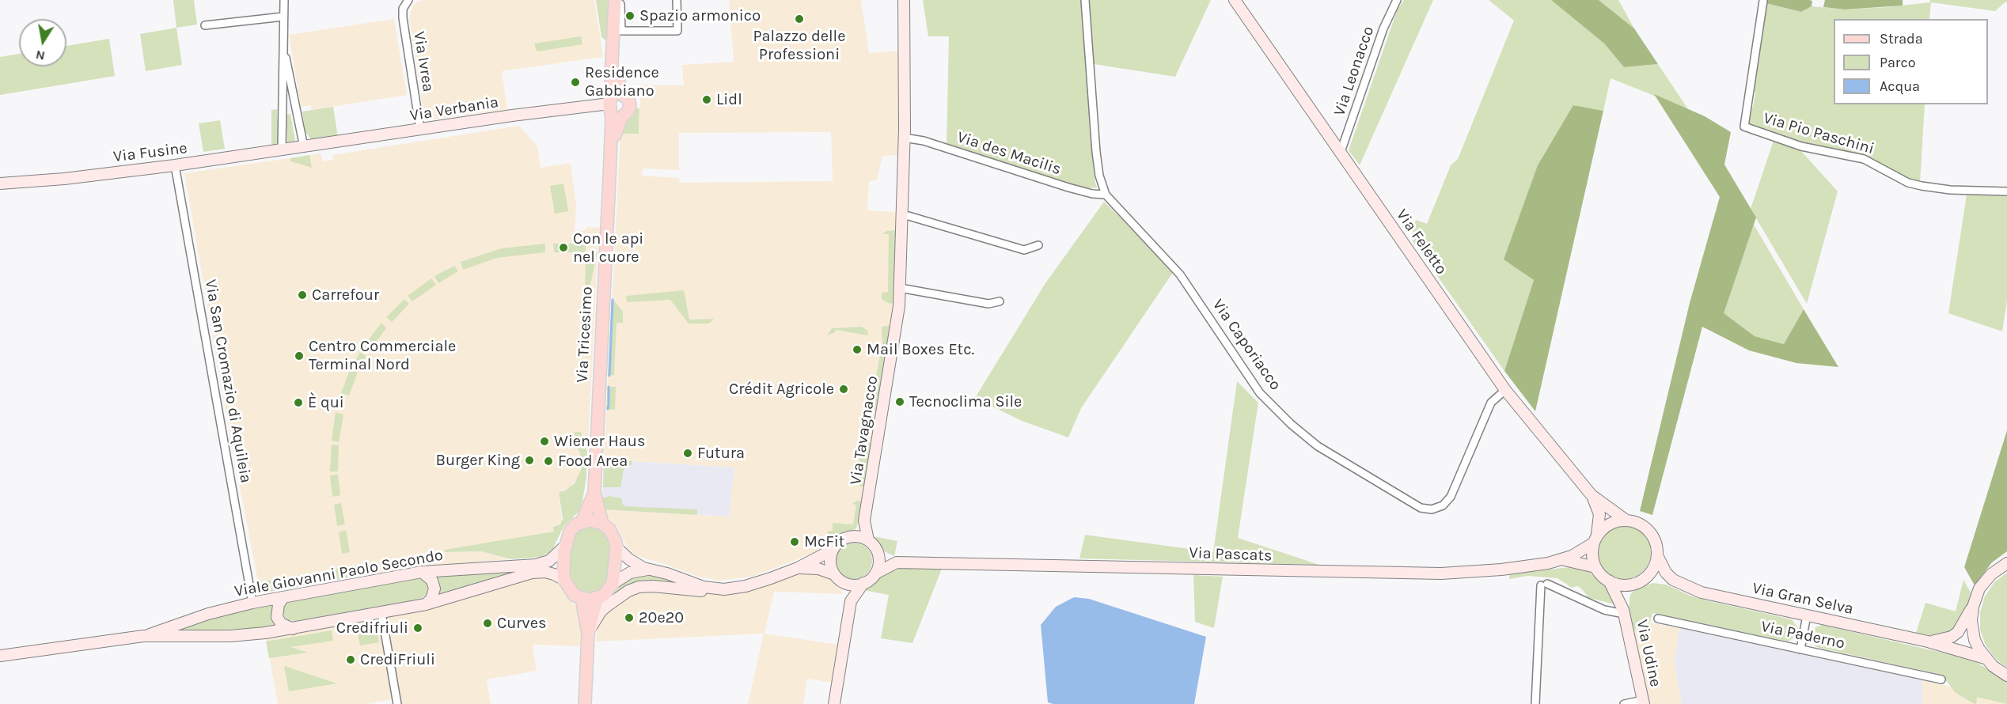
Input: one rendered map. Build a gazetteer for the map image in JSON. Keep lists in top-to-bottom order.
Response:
{
  "streets": {
    "main road": [
      "Via Verbania",
      "Via Fusine",
      "Via Feletto",
      "Via Tricesimo",
      "Via Tavagnacco",
      "Via Pascats",
      "Viale Giovanni Paolo Secondo",
      "Via Gran Selva",
      "Via Udine"
    ],
    "street": [
      "Via Ivrea",
      "Via Leonacco",
      "Via Pio Paschini",
      "Via des Macilis",
      "Via Caporiacco",
      "Via San Cromazio di Aquileia",
      "Via Paderno"
    ]
  },
  "crossings": [
    ["Via Ivrea", "Via Verbania"],
    ["Via Leonacco", "Via Feletto"],
    ["Via Verbania", "Via Fusine"],
    ["Via Verbania", "Via Tricesimo"],
    ["Via Fusine", "Via San Cromazio di Aquileia"],
    ["Via des Macilis", "Via Caporiacco"],
    ["Via des Macilis", "Via Tavagnacco"],
    ["Via Feletto", "Via Caporiacco"],
    ["Via Feletto", "Via Pascats"],
    ["Via Feletto", "Via Gran Selva"],
    ["Via Feletto", "Via Udine"],
    ["Via Tricesimo", "Viale Giovanni Paolo Secondo"],
    ["Via San Cromazio di Aquileia", "Viale Giovanni Paolo Secondo"],
    ["Via Tavagnacco", "Via Pascats"],
    ["Via Pascats", "Via Gran Selva"],
    ["Via Pascats", "Via Udine"],
    ["Via Gran Selva", "Via Udine"]
  ],
  "places": [
    "Spazio armonico",
    "Palazzo delle Professioni",
    "Residence Gabbiano",
    "Lidl",
    "Con le api nel cuore",
    "Carrefour",
    "Mail Boxes Etc.",
    "Centro Commerciale Terminal Nord",
    "Crédit Agricole",
    "Tecnoclima Sile",
    "È qui",
    "Wiener Haus",
    "Futura",
    "Burger King",
    "Food Area",
    "McFit",
    "20e20",
    "Curves",
    "Credifriuli",
    "CrediFriuli"
  ],
  "legend": ["Strada", "Parco", "Acqua"],
  "north": "bottom"
}
